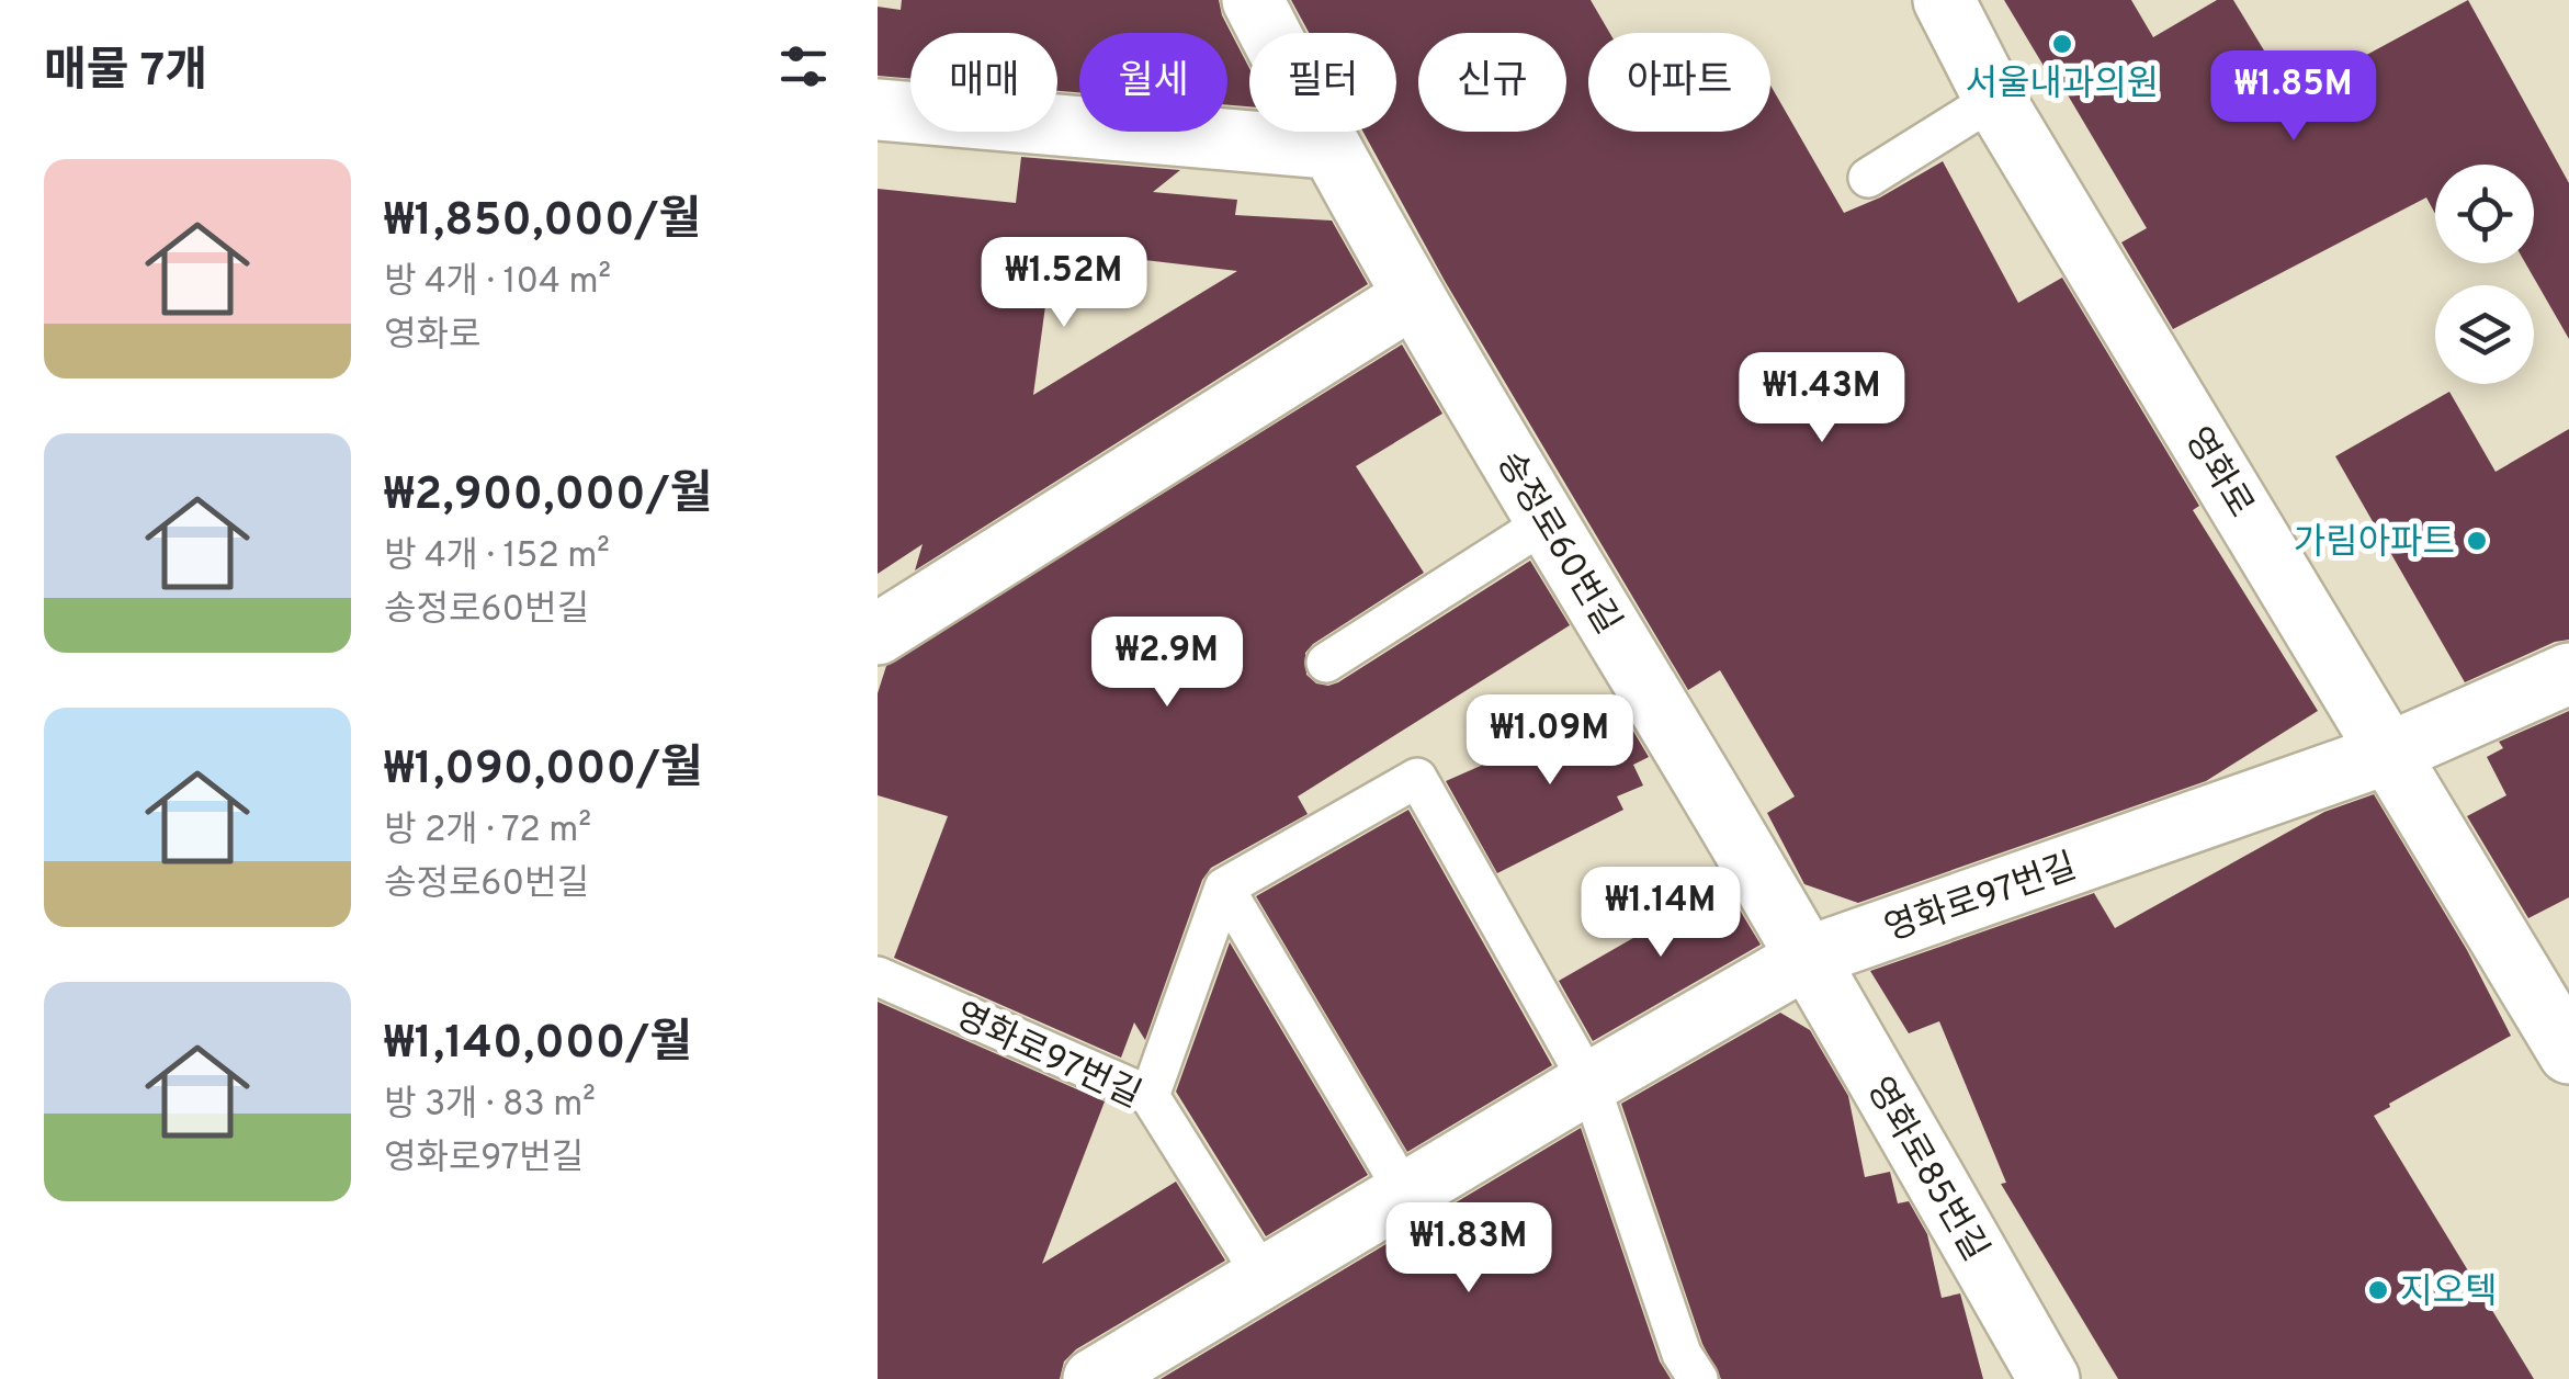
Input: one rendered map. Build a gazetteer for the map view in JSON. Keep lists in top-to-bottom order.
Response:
{
  "streets": {
    "street": [
      "영화로",
      "송정로60번길",
      "영화로97번길",
      "영화로85번길"
    ]
  },
  "crossings": [
    ["영화로", "영화로97번길"],
    ["송정로60번길", "영화로97번길"],
    ["송정로60번길", "영화로85번길"],
    ["영화로97번길", "영화로85번길"]
  ],
  "places": ["서울내과의원", "가림아파트", "지오텍"],
  "page": {
    "heading": "매물 7개",
    "chip": [
      "매매",
      "월세",
      "필터",
      "신규",
      "아파트"
    ],
    "price": [
      "₩1.85M",
      "₩1.52M",
      "₩1.43M",
      "₩2.9M",
      "₩1.09M",
      "₩1.14M",
      "₩1.83M"
    ],
    "list": [
      {
        "name": "₩1,850,000/월",
        "note": "방 4개 · 104 m² · 영화로"
      },
      {
        "name": "₩2,900,000/월",
        "note": "방 4개 · 152 m² · 송정로60번길"
      },
      {
        "name": "₩1,090,000/월",
        "note": "방 2개 · 72 m² · 송정로60번길"
      },
      {
        "name": "₩1,140,000/월",
        "note": "방 3개 · 83 m² · 영화로97번길"
      }
    ]
  }
}
